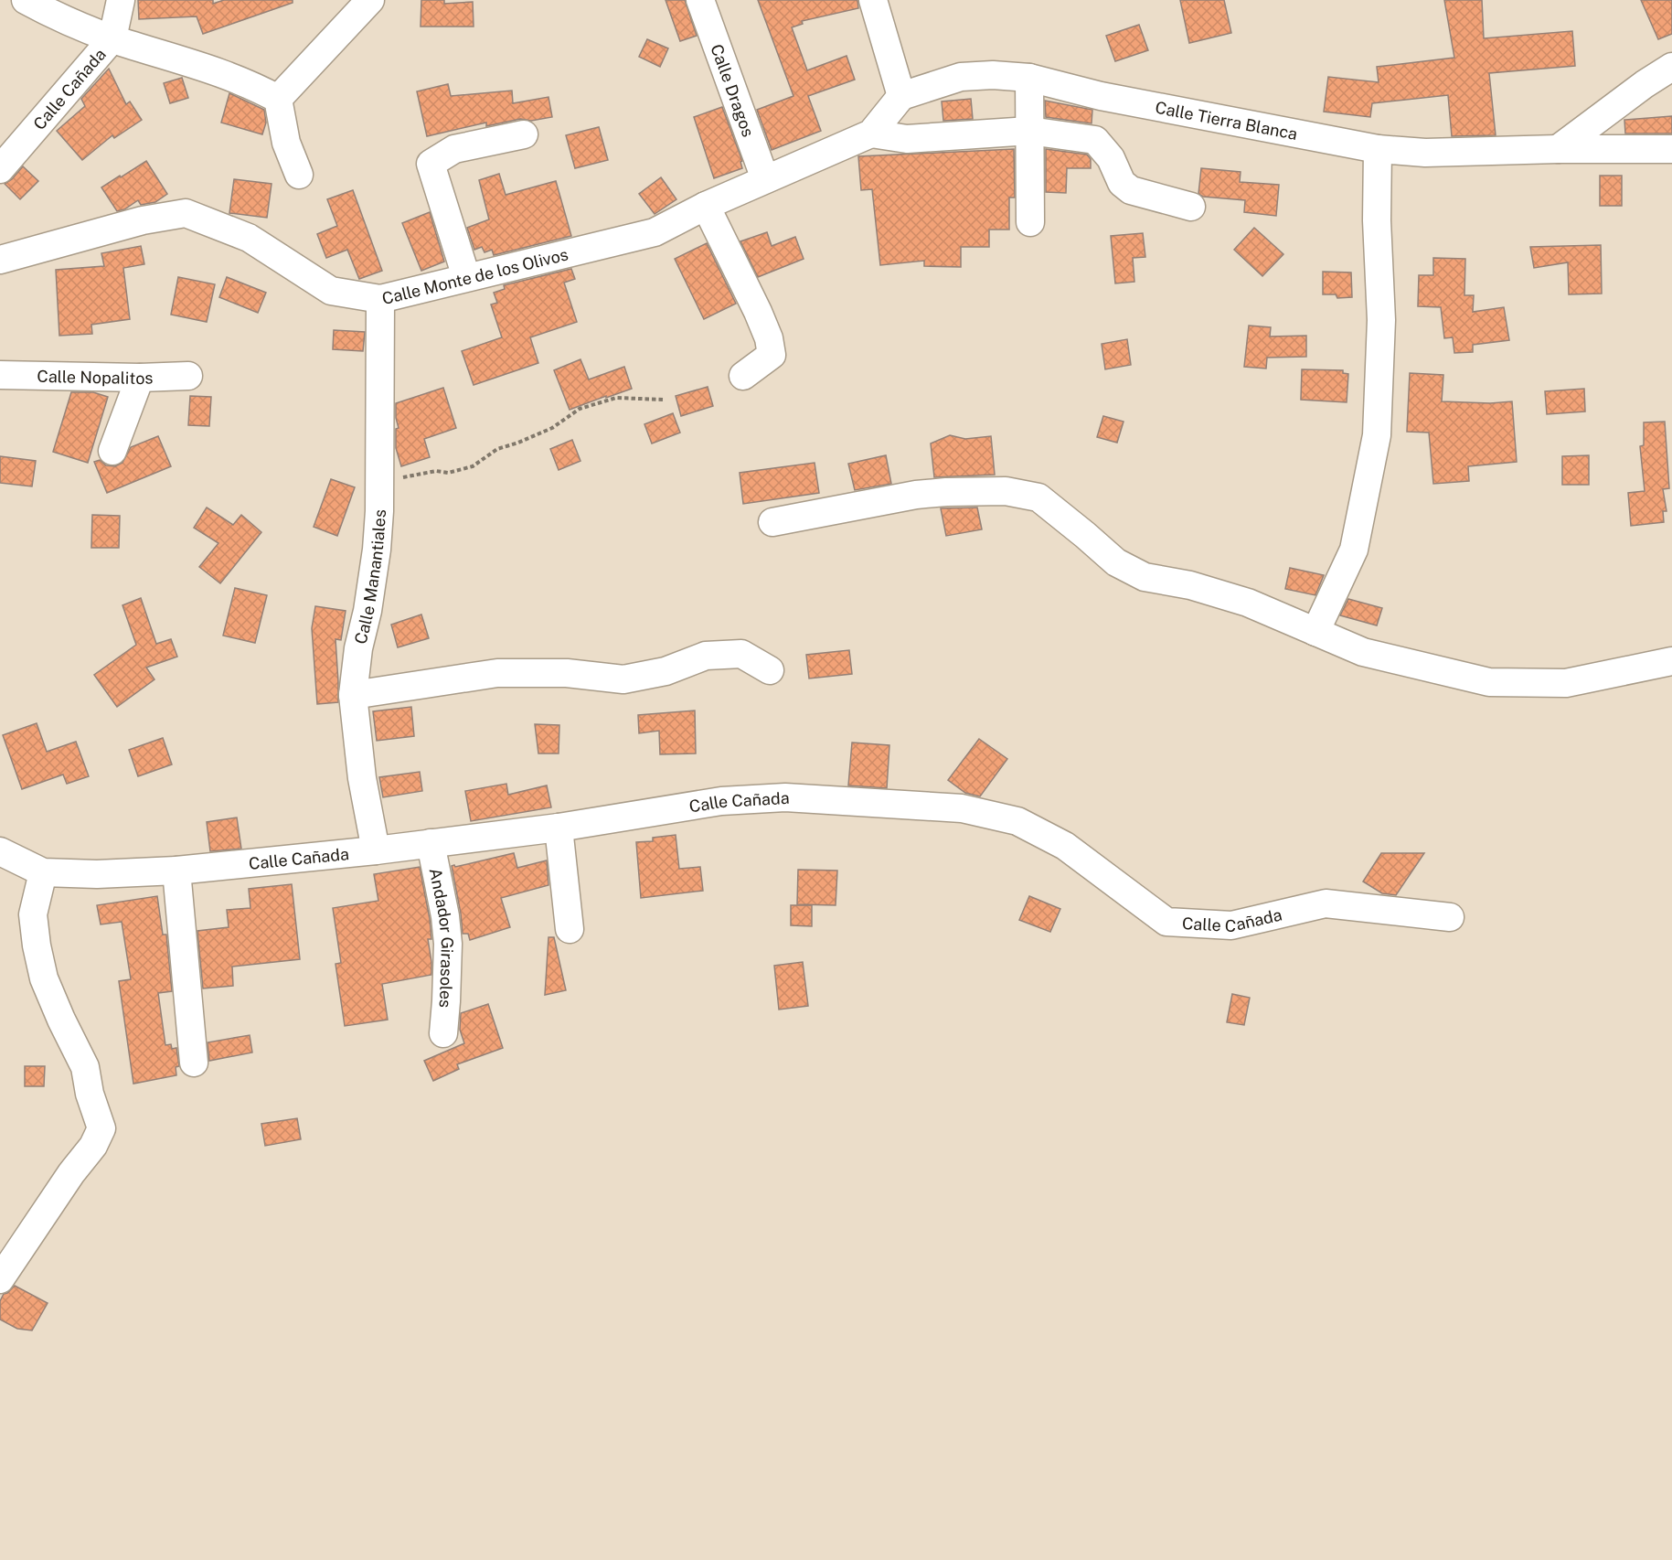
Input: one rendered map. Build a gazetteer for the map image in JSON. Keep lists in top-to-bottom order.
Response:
{
  "streets": {
    "street": [
      "Calle Cañada",
      "Calle Dragos",
      "Calle Tierra Blanca",
      "Calle Monte de los Olivos",
      "Calle Nopalitos",
      "Calle Manantiales",
      "Andador Girasoles"
    ]
  },
  "crossings": [
    ["Calle Cañada", "Calle Manantiales"],
    ["Calle Cañada", "Andador Girasoles"],
    ["Calle Dragos", "Calle Monte de los Olivos"],
    ["Calle Tierra Blanca", "Calle Monte de los Olivos"],
    ["Calle Monte de los Olivos", "Calle Manantiales"]
  ]
}
